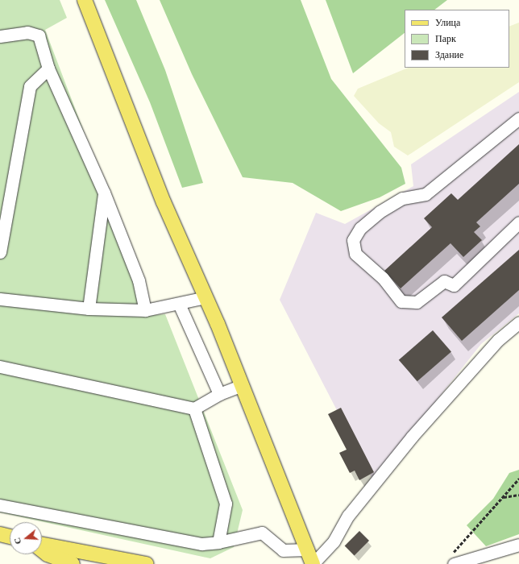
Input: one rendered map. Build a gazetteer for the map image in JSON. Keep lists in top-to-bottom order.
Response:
{
  "legend": ["Улица", "Парк", "Здание"],
  "north": "left"
}
